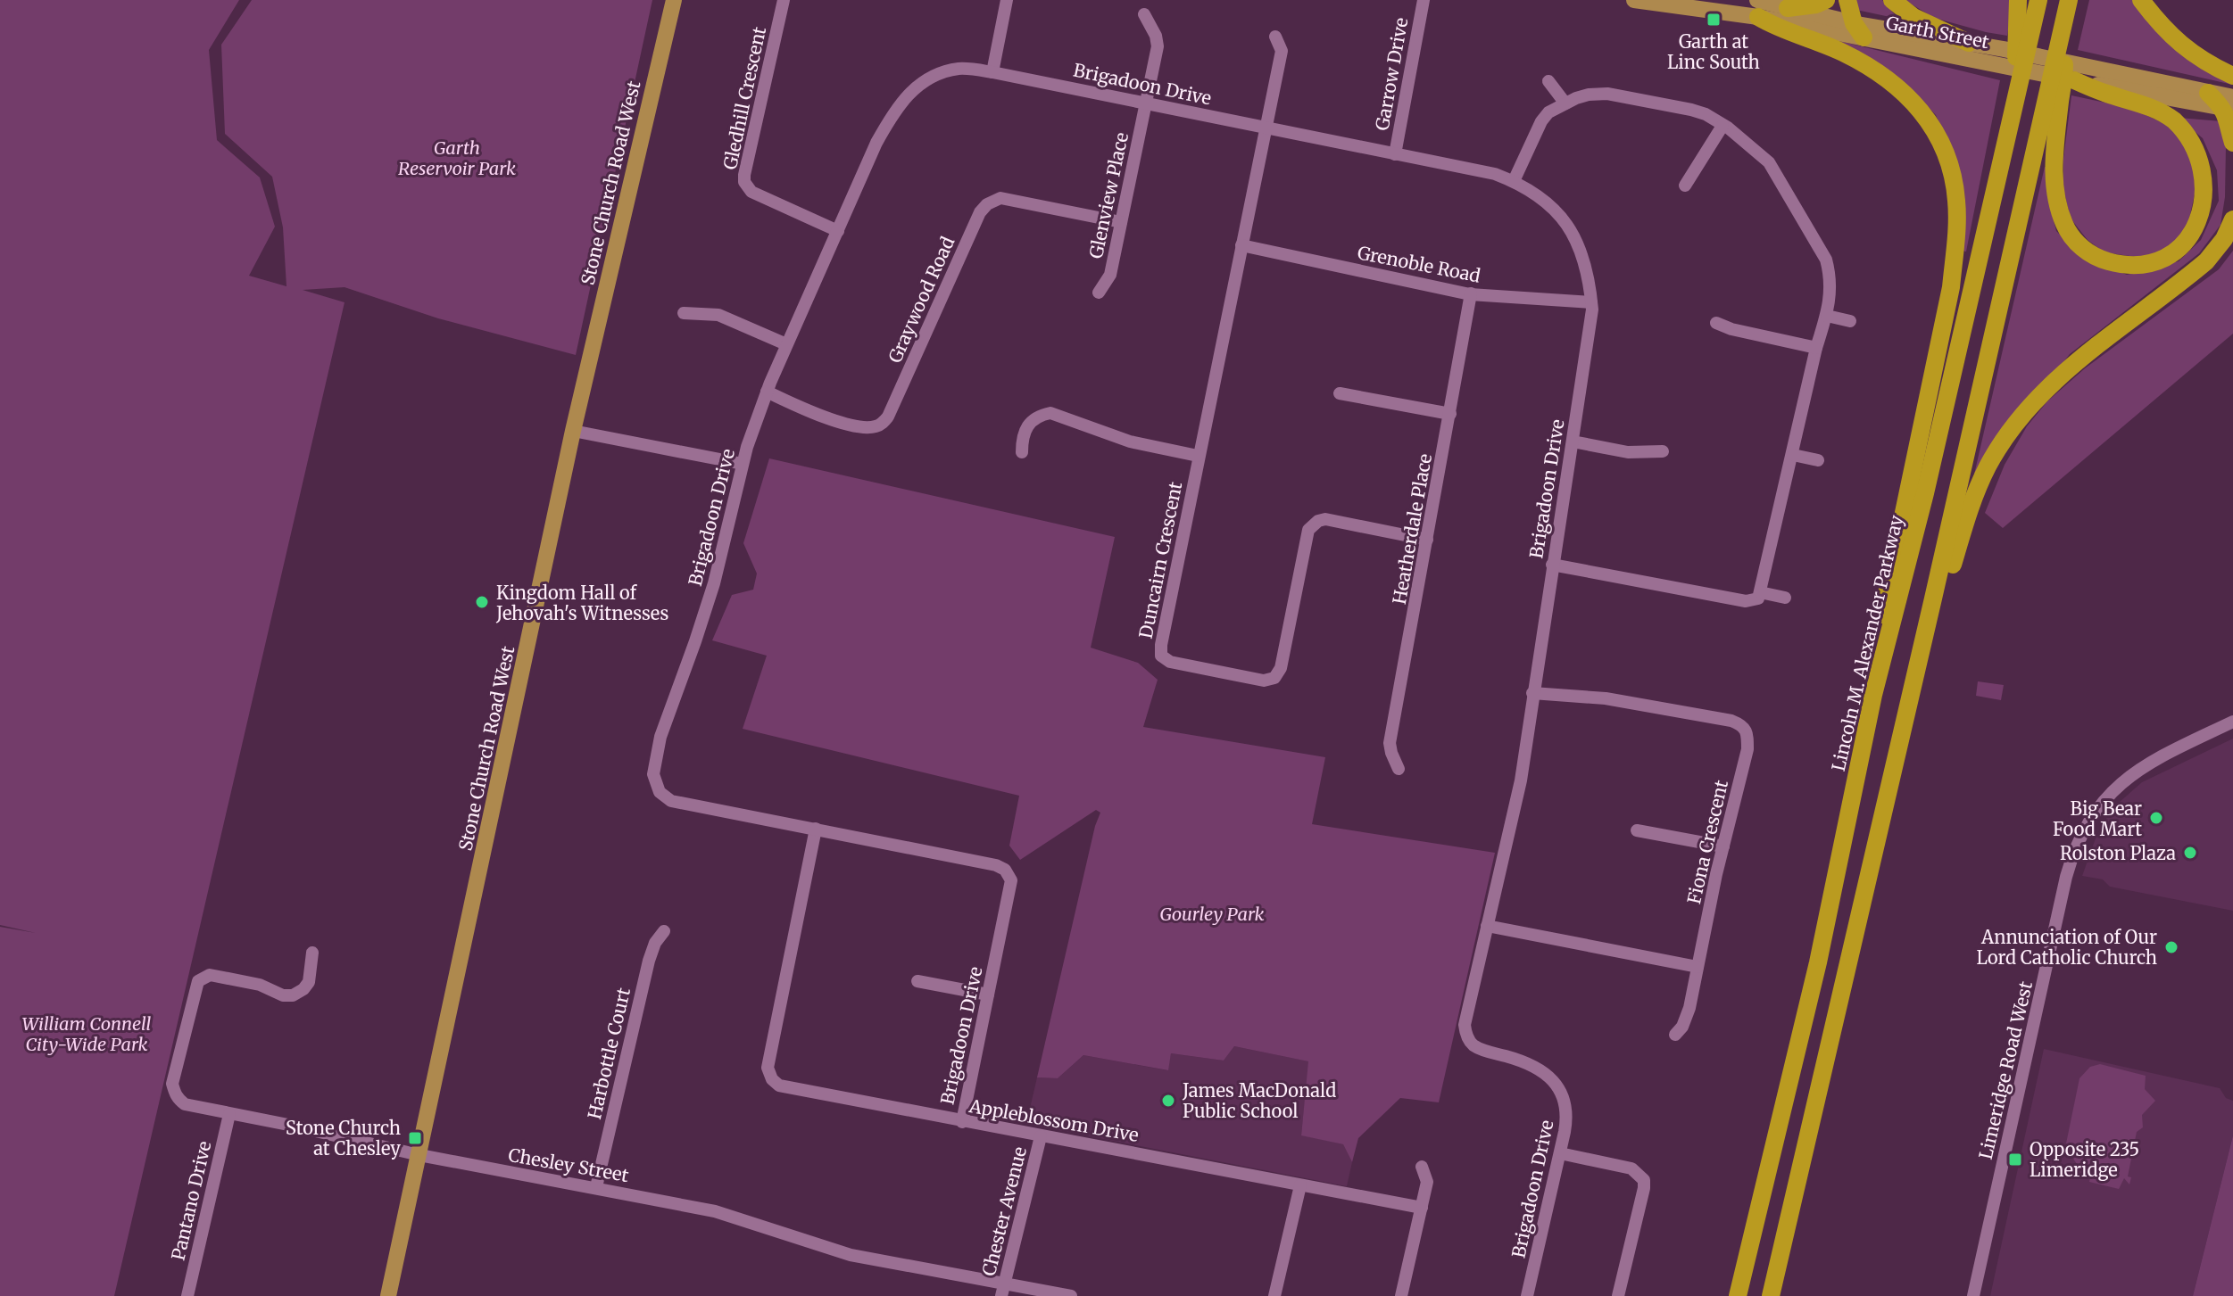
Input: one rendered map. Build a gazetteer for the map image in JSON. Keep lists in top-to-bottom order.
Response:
{
  "streets": {
    "highway": ["Lincoln M. Alexander Parkway"],
    "main road": ["Garth Street", "Stone Church Road West"],
    "street": [
      "Garrow Drive",
      "Brigadoon Drive",
      "Gledhill Crescent",
      "Glenview Place",
      "Grenoble Road",
      "Graywood Road",
      "Heatherdale Place",
      "Duncairn Crescent",
      "Fiona Crescent",
      "Harbottle Court",
      "Limeridge Road West",
      "Appleblossom Drive",
      "Chesley Street",
      "Pantano Drive",
      "Chester Avenue"
    ]
  },
  "crossings": [
    ["Garrow Drive", "Brigadoon Drive"],
    ["Brigadoon Drive", "Gledhill Crescent"],
    ["Brigadoon Drive", "Glenview Place"],
    ["Brigadoon Drive", "Grenoble Road"],
    ["Brigadoon Drive", "Graywood Road"],
    ["Brigadoon Drive", "Duncairn Crescent"],
    ["Brigadoon Drive", "Fiona Crescent"],
    ["Brigadoon Drive", "Appleblossom Drive"],
    ["Stone Church Road West", "Chesley Street"],
    ["Glenview Place", "Graywood Road"],
    ["Grenoble Road", "Heatherdale Place"],
    ["Grenoble Road", "Duncairn Crescent"],
    ["Heatherdale Place", "Duncairn Crescent"],
    ["Harbottle Court", "Chesley Street"],
    ["Appleblossom Drive", "Chester Avenue"],
    ["Chesley Street", "Pantano Drive"],
    ["Chesley Street", "Chester Avenue"]
  ],
  "parks": ["Garth Reservoir Park", "Gourley Park", "William Connell City-Wide Park"],
  "places": {
    "transit": ["Garth at Linc South", "Stone Church at Chesley", "Opposite 235 Limeridge"],
    "other": [
      "Kingdom Hall of Jehovah's Witnesses",
      "Big Bear Food Mart",
      "Rolston Plaza",
      "Annunciation of Our Lord Catholic Church",
      "James MacDonald Public School"
    ]
  }
}
